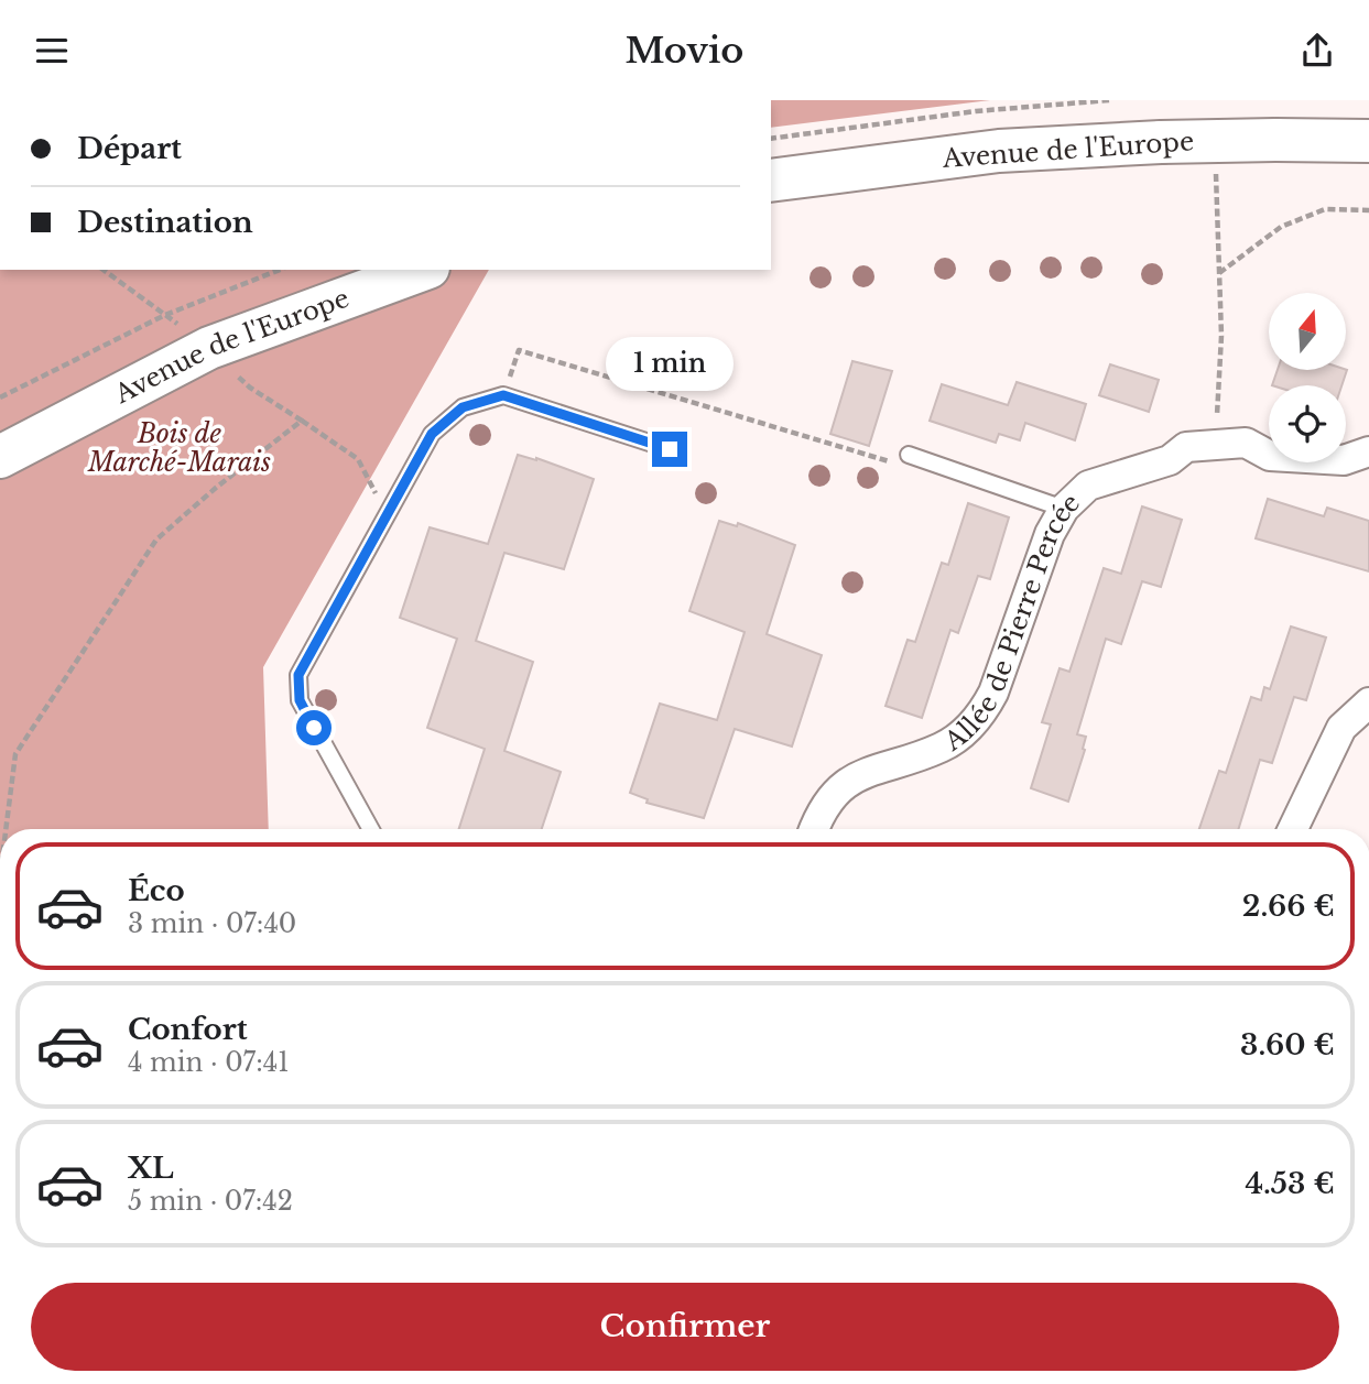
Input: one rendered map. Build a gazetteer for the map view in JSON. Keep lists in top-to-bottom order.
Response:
{
  "streets": {
    "main road": ["Avenue de l'Europe"],
    "street": ["Allée de Pierre Percée"]
  },
  "parks": ["Bois de Marché-Marais"],
  "north": "top",
  "page": {
    "header": "Movio",
    "banner": ["Départ", "Destination"],
    "bubble": "1 min",
    "list": [
      {
        "name": "Éco",
        "note": "3 min · 07:40",
        "value": "2.66 €"
      },
      {
        "name": "Confort",
        "note": "4 min · 07:41",
        "value": "3.60 €"
      },
      {
        "name": "XL",
        "note": "5 min · 07:42",
        "value": "4.53 €"
      }
    ],
    "buttons": "Confirmer"
  }
}
